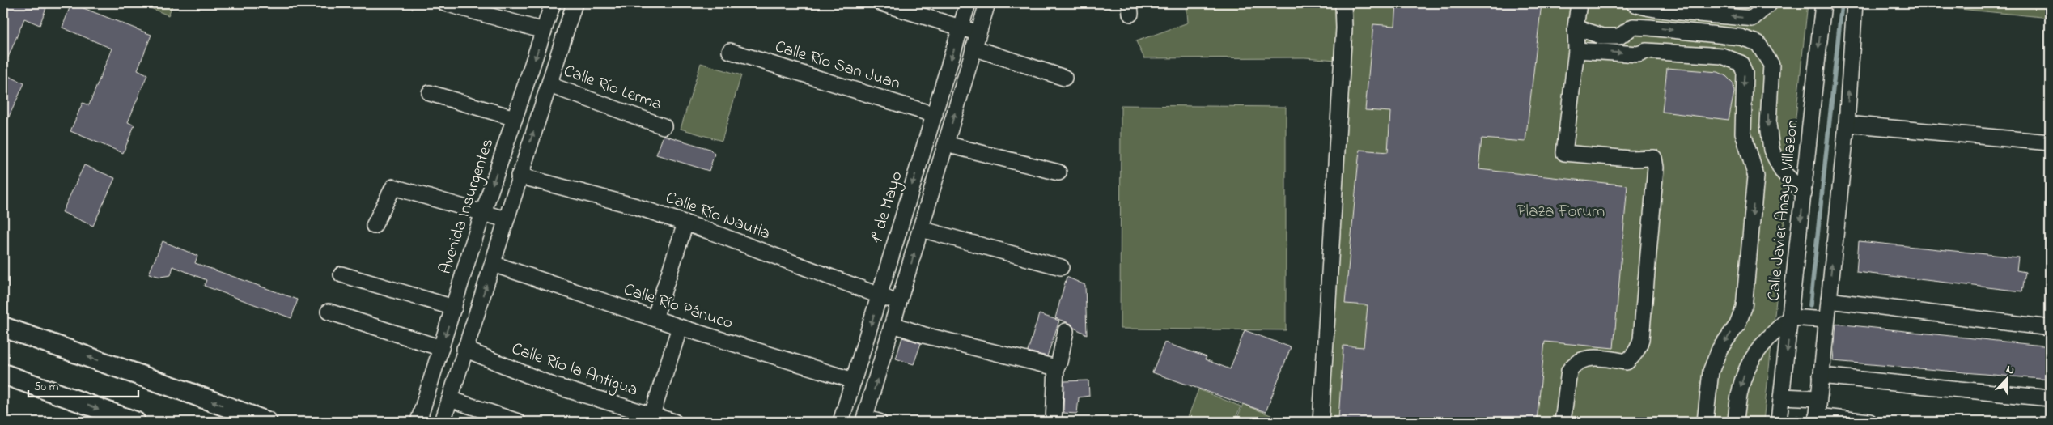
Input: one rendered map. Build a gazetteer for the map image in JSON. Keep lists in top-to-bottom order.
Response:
{
  "streets": {
    "street": [
      "Calle Río San Juan",
      "Calle Río Lerma",
      "Avenida Insurgentes",
      "1° de Mayo",
      "Calle Javier Anaya Villazon",
      "Calle Río Nautla",
      "Calle Río Pánuco",
      "Calle Río la Antigua"
    ]
  },
  "crossings": [
    ["Calle Río San Juan", "1° de Mayo"],
    ["1° de Mayo", "Calle Río Nautla"],
    ["1° de Mayo", "Calle Río Pánuco"]
  ],
  "parks": ["Plaza Forum"],
  "scale_bar": "50 m",
  "north": "top"
}
